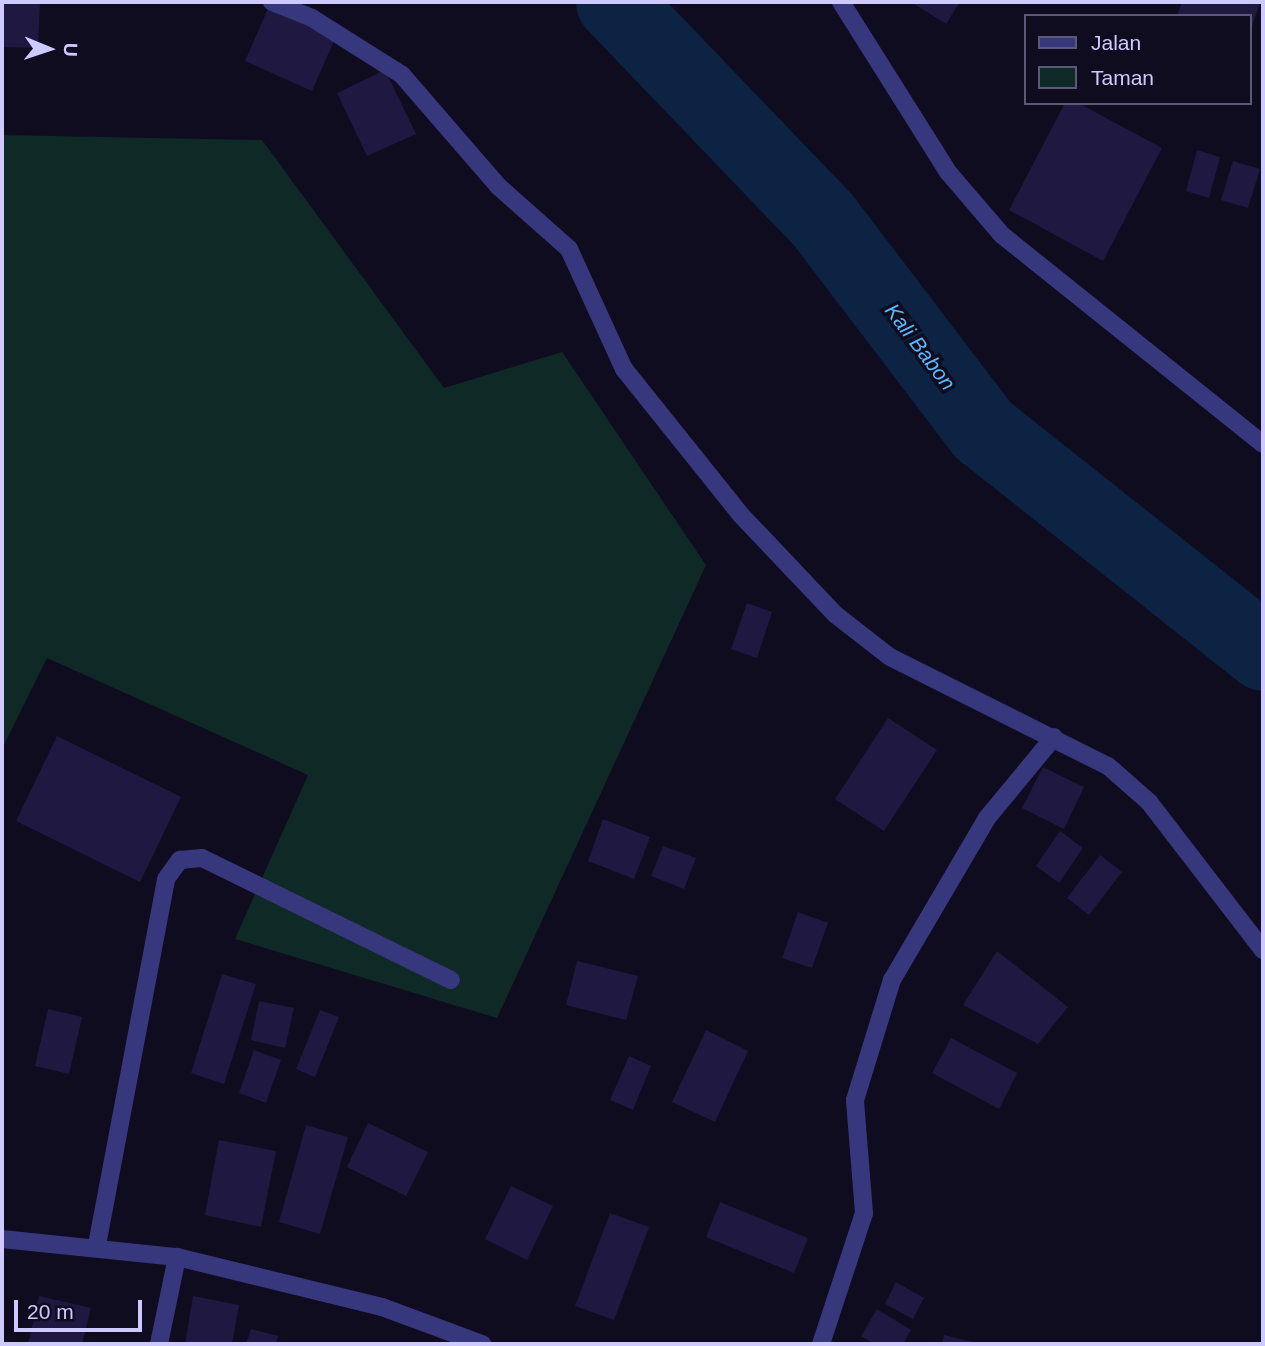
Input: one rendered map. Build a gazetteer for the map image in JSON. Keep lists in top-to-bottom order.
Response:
{
  "water": ["Kali Babon"],
  "legend": ["Jalan", "Taman"],
  "scale_bar": "20 m",
  "north": "right"
}
